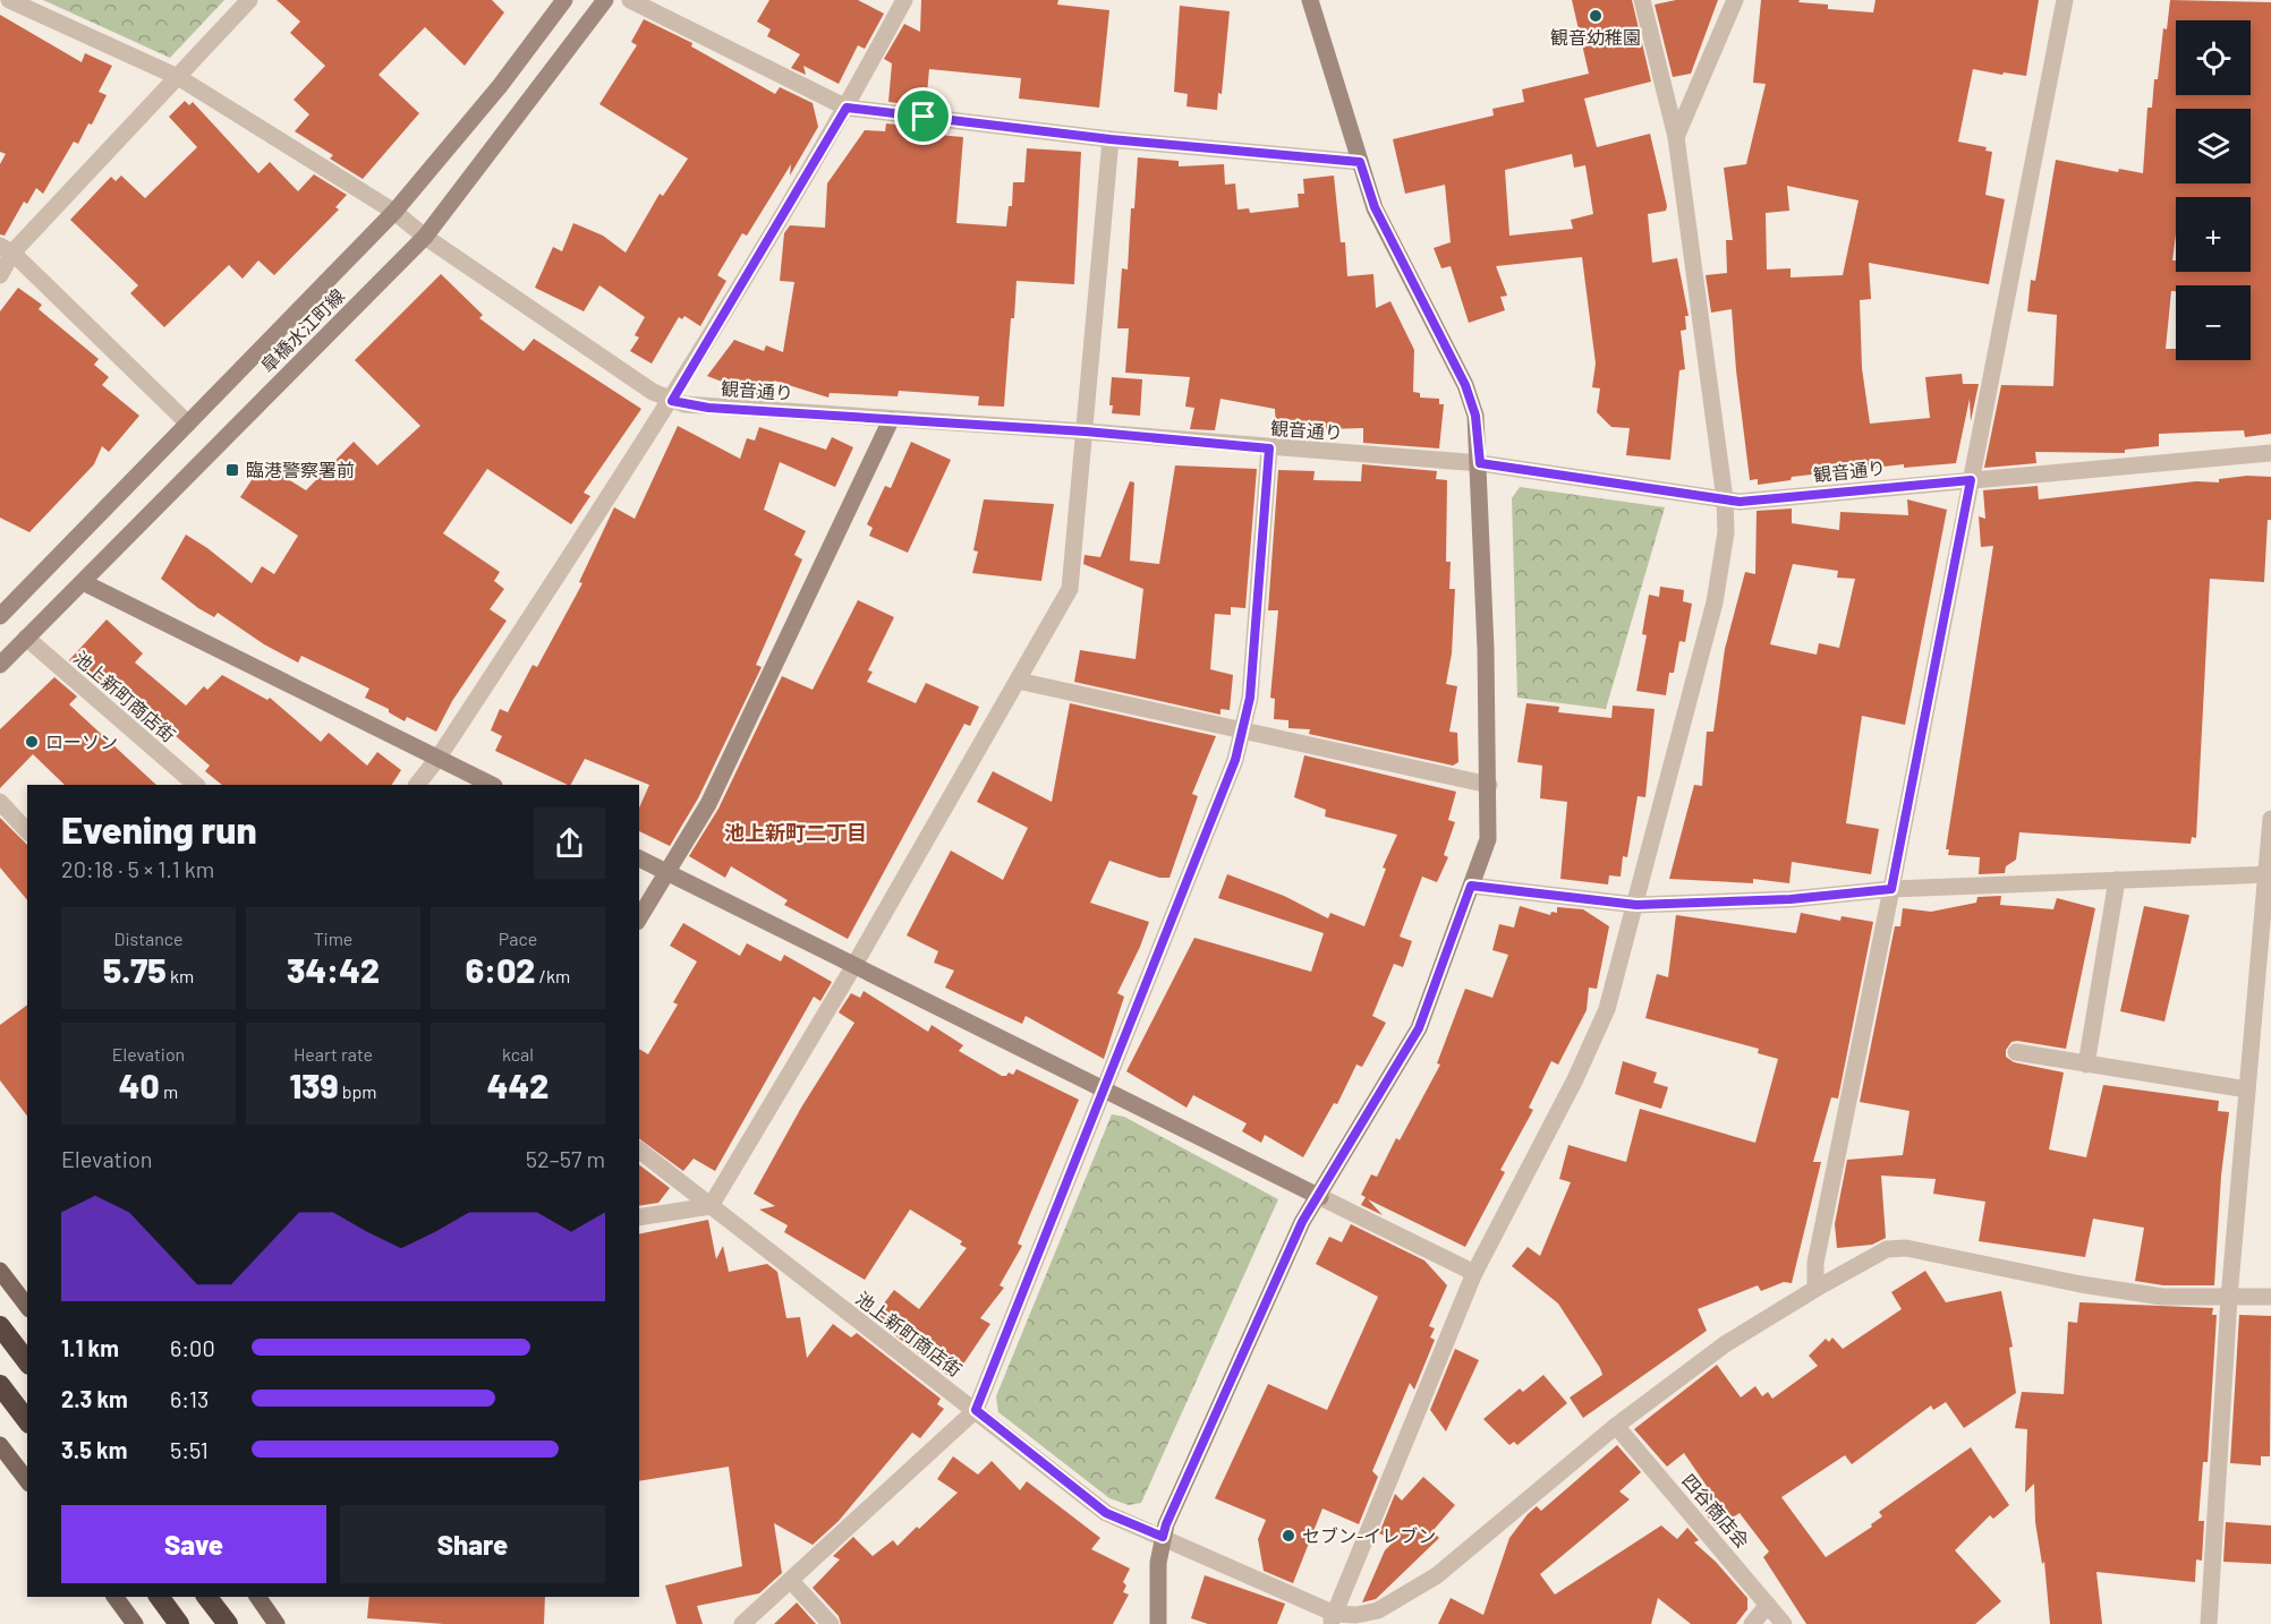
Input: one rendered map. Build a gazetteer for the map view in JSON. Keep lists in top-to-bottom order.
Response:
{
  "streets": {
    "street": [
      "皐橋水江町線",
      "観音通り",
      "池上新町商店街",
      "四谷商店会"
    ]
  },
  "crossings": [
    ["皐橋水江町線", "観音通り"],
    ["皐橋水江町線", "池上新町商店街"]
  ],
  "districts": ["池上新町二丁目"],
  "places": {
    "other": ["観音幼稚園", "ローソン", "セブン-イレブン"],
    "transit": ["臨港警察署前"]
  },
  "page": {
    "map_buttons": ["+", "−"],
    "heading": ["Evening run", "20:18 · 5 × 1.1 km"],
    "stats": [
      ["Distance", "5.75 km"],
      ["Time", "34:42"],
      ["Pace", "6:02 /km"],
      ["Elevation", "40 m"],
      ["Heart rate", "139 bpm"],
      ["kcal", "442"]
    ],
    "chart": ["Elevation", "52–57 m"],
    "list": [
      {
        "name": "1.1 km",
        "note": "6:00"
      },
      {
        "name": "2.3 km",
        "note": "6:13"
      },
      {
        "name": "3.5 km",
        "note": "5:51"
      }
    ],
    "buttons": ["Save", "Share"]
  }
}
